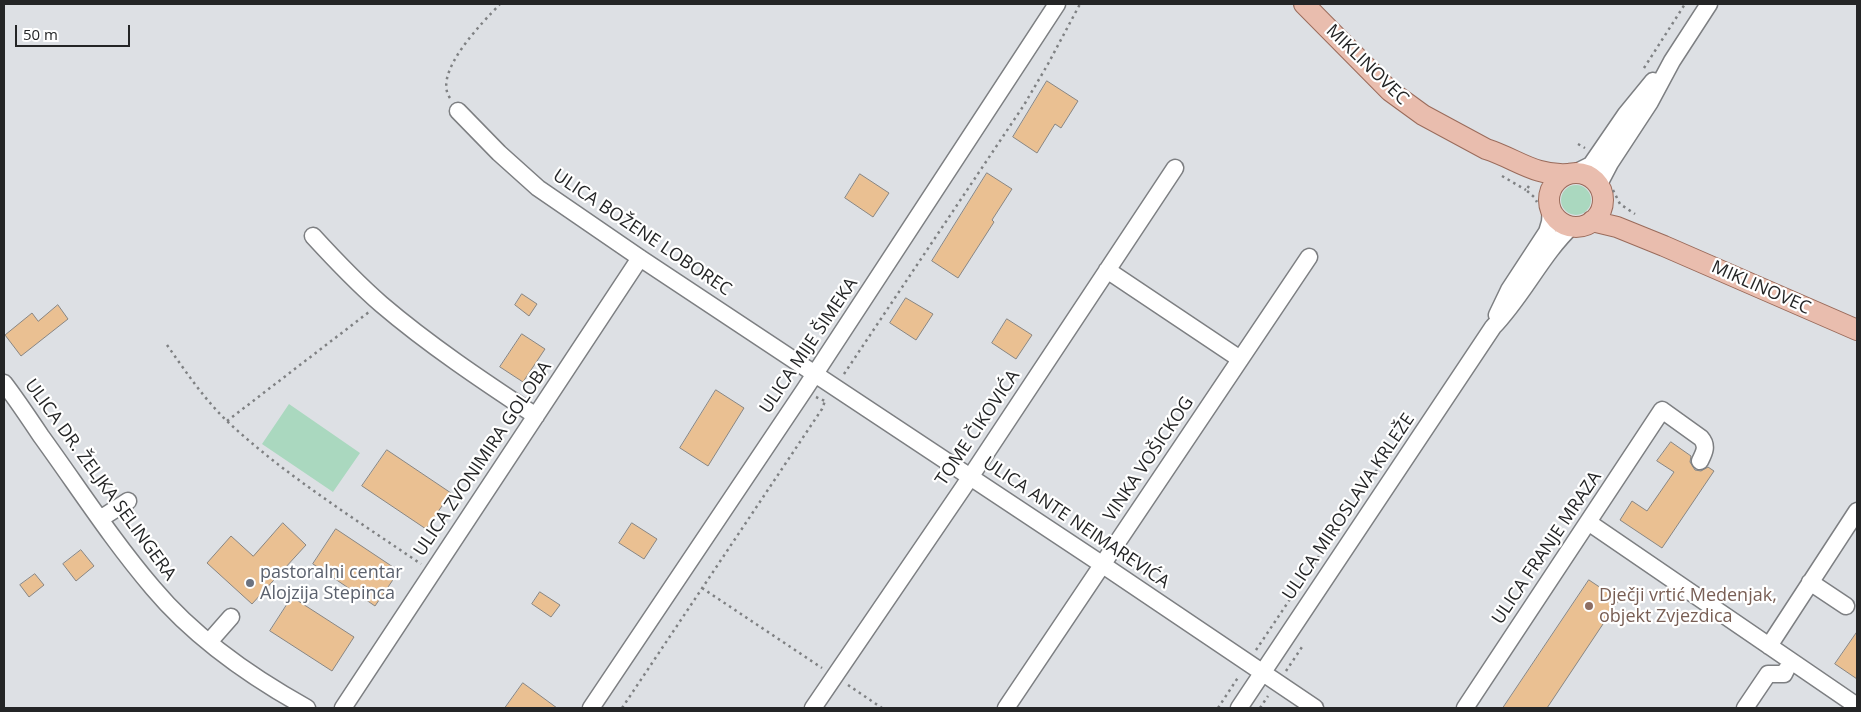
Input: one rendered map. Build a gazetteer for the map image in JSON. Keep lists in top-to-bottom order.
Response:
{
  "streets": {
    "main road": ["MIKLINOVEC"],
    "street": [
      "ULICA BOŽENE LOBOREC",
      "ULICA MIJE ŠIMEKA",
      "TOME ČIKOVIĆA",
      "ULICA ZVONIMIRA GOLOBA",
      "VINKA VOŠICKOG",
      "ULICA DR. ŽELJKA SELINGERA",
      "ULICA MIROSLAVA KRLEŽE",
      "ULICA ANTE NEIMAREVIĆA",
      "ULICA FRANJE MRAZA"
    ]
  },
  "crossings": [
    ["MIKLINOVEC", "ULICA MIROSLAVA KRLEŽE"],
    ["ULICA BOŽENE LOBOREC", "ULICA MIJE ŠIMEKA"],
    ["ULICA BOŽENE LOBOREC", "ULICA ZVONIMIRA GOLOBA"],
    ["ULICA BOŽENE LOBOREC", "ULICA ANTE NEIMAREVIĆA"],
    ["ULICA MIJE ŠIMEKA", "ULICA ANTE NEIMAREVIĆA"],
    ["TOME ČIKOVIĆA", "ULICA ANTE NEIMAREVIĆA"],
    ["VINKA VOŠICKOG", "ULICA ANTE NEIMAREVIĆA"],
    ["ULICA MIROSLAVA KRLEŽE", "ULICA ANTE NEIMAREVIĆA"]
  ],
  "places": ["pastoralni centar Alojzija Stepinca", "Dječji vrtić Medenjak, objekt Zvjezdica"],
  "scale_bar": "50 m"
}
